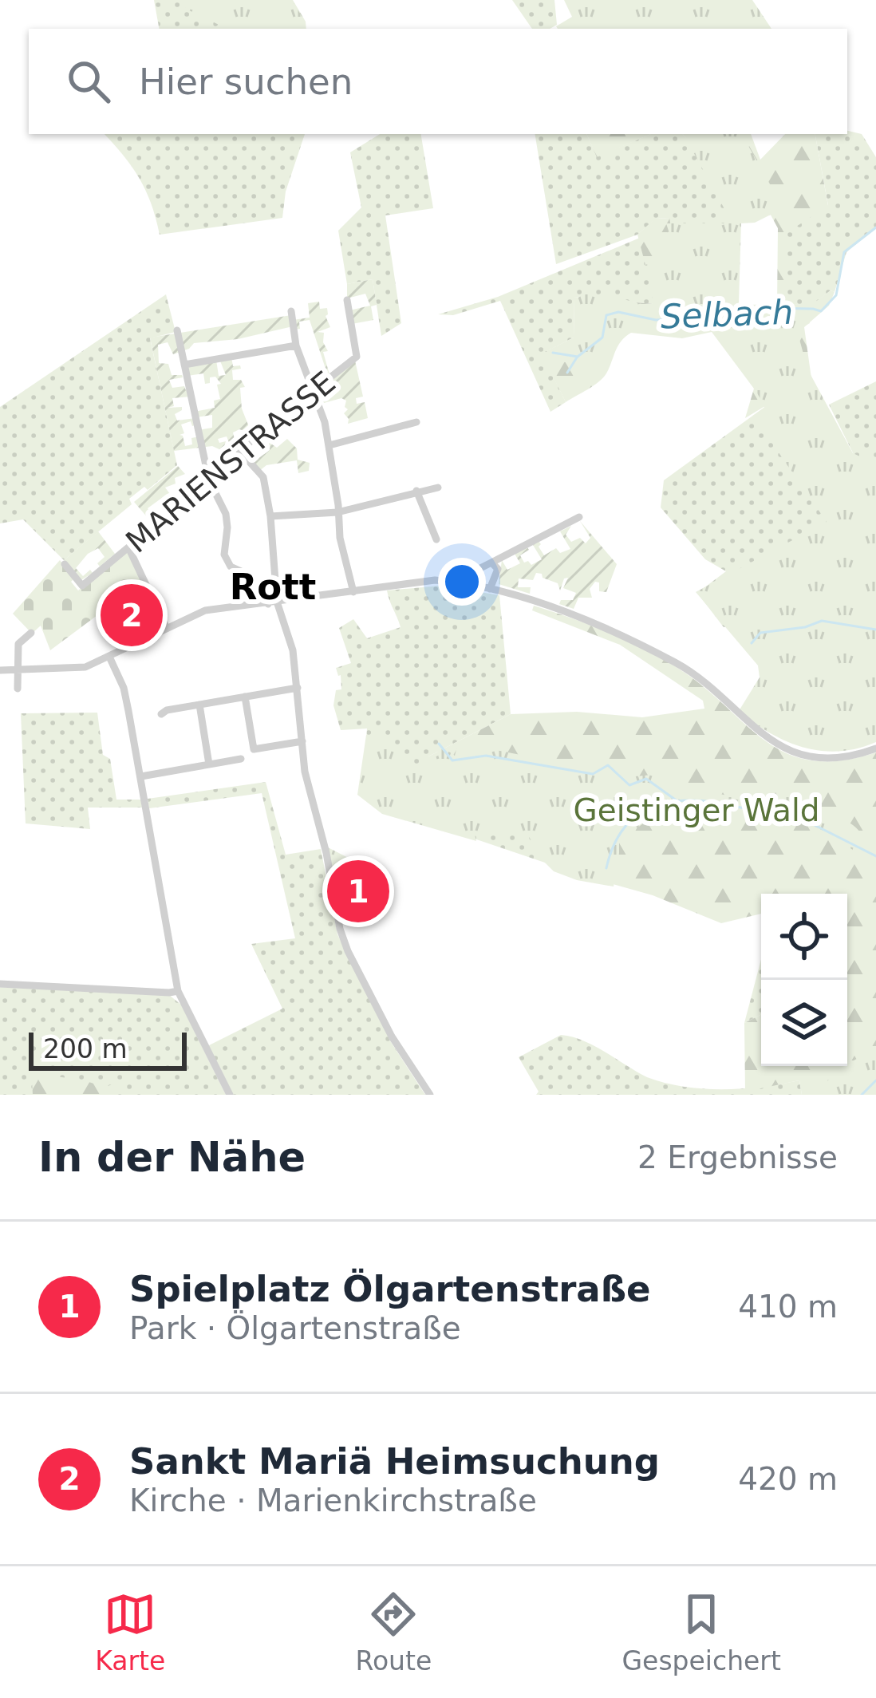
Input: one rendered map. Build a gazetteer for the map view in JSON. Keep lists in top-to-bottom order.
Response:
{
  "streets": {
    "street": ["MARIENSTRASSE"]
  },
  "districts": ["Rott"],
  "water": ["Selbach"],
  "parks": ["Geistinger Wald"],
  "scale_bar": "200 m",
  "page": {
    "search": "Hier suchen",
    "pins": ["2", "1"],
    "scale": "200 m",
    "heading": ["In der Nähe", "2 Ergebnisse"],
    "list": [
      {
        "mark": "1",
        "name": "Spielplatz Ölgartenstraße",
        "note": "Park · Ölgartenstraße",
        "value": "410 m"
      },
      {
        "mark": "2",
        "name": "Sankt Mariä Heimsuchung",
        "note": "Kirche · Marienkirchstraße",
        "value": "420 m"
      }
    ],
    "nav": ["Karte", "Route", "Gespeichert"]
  }
}
